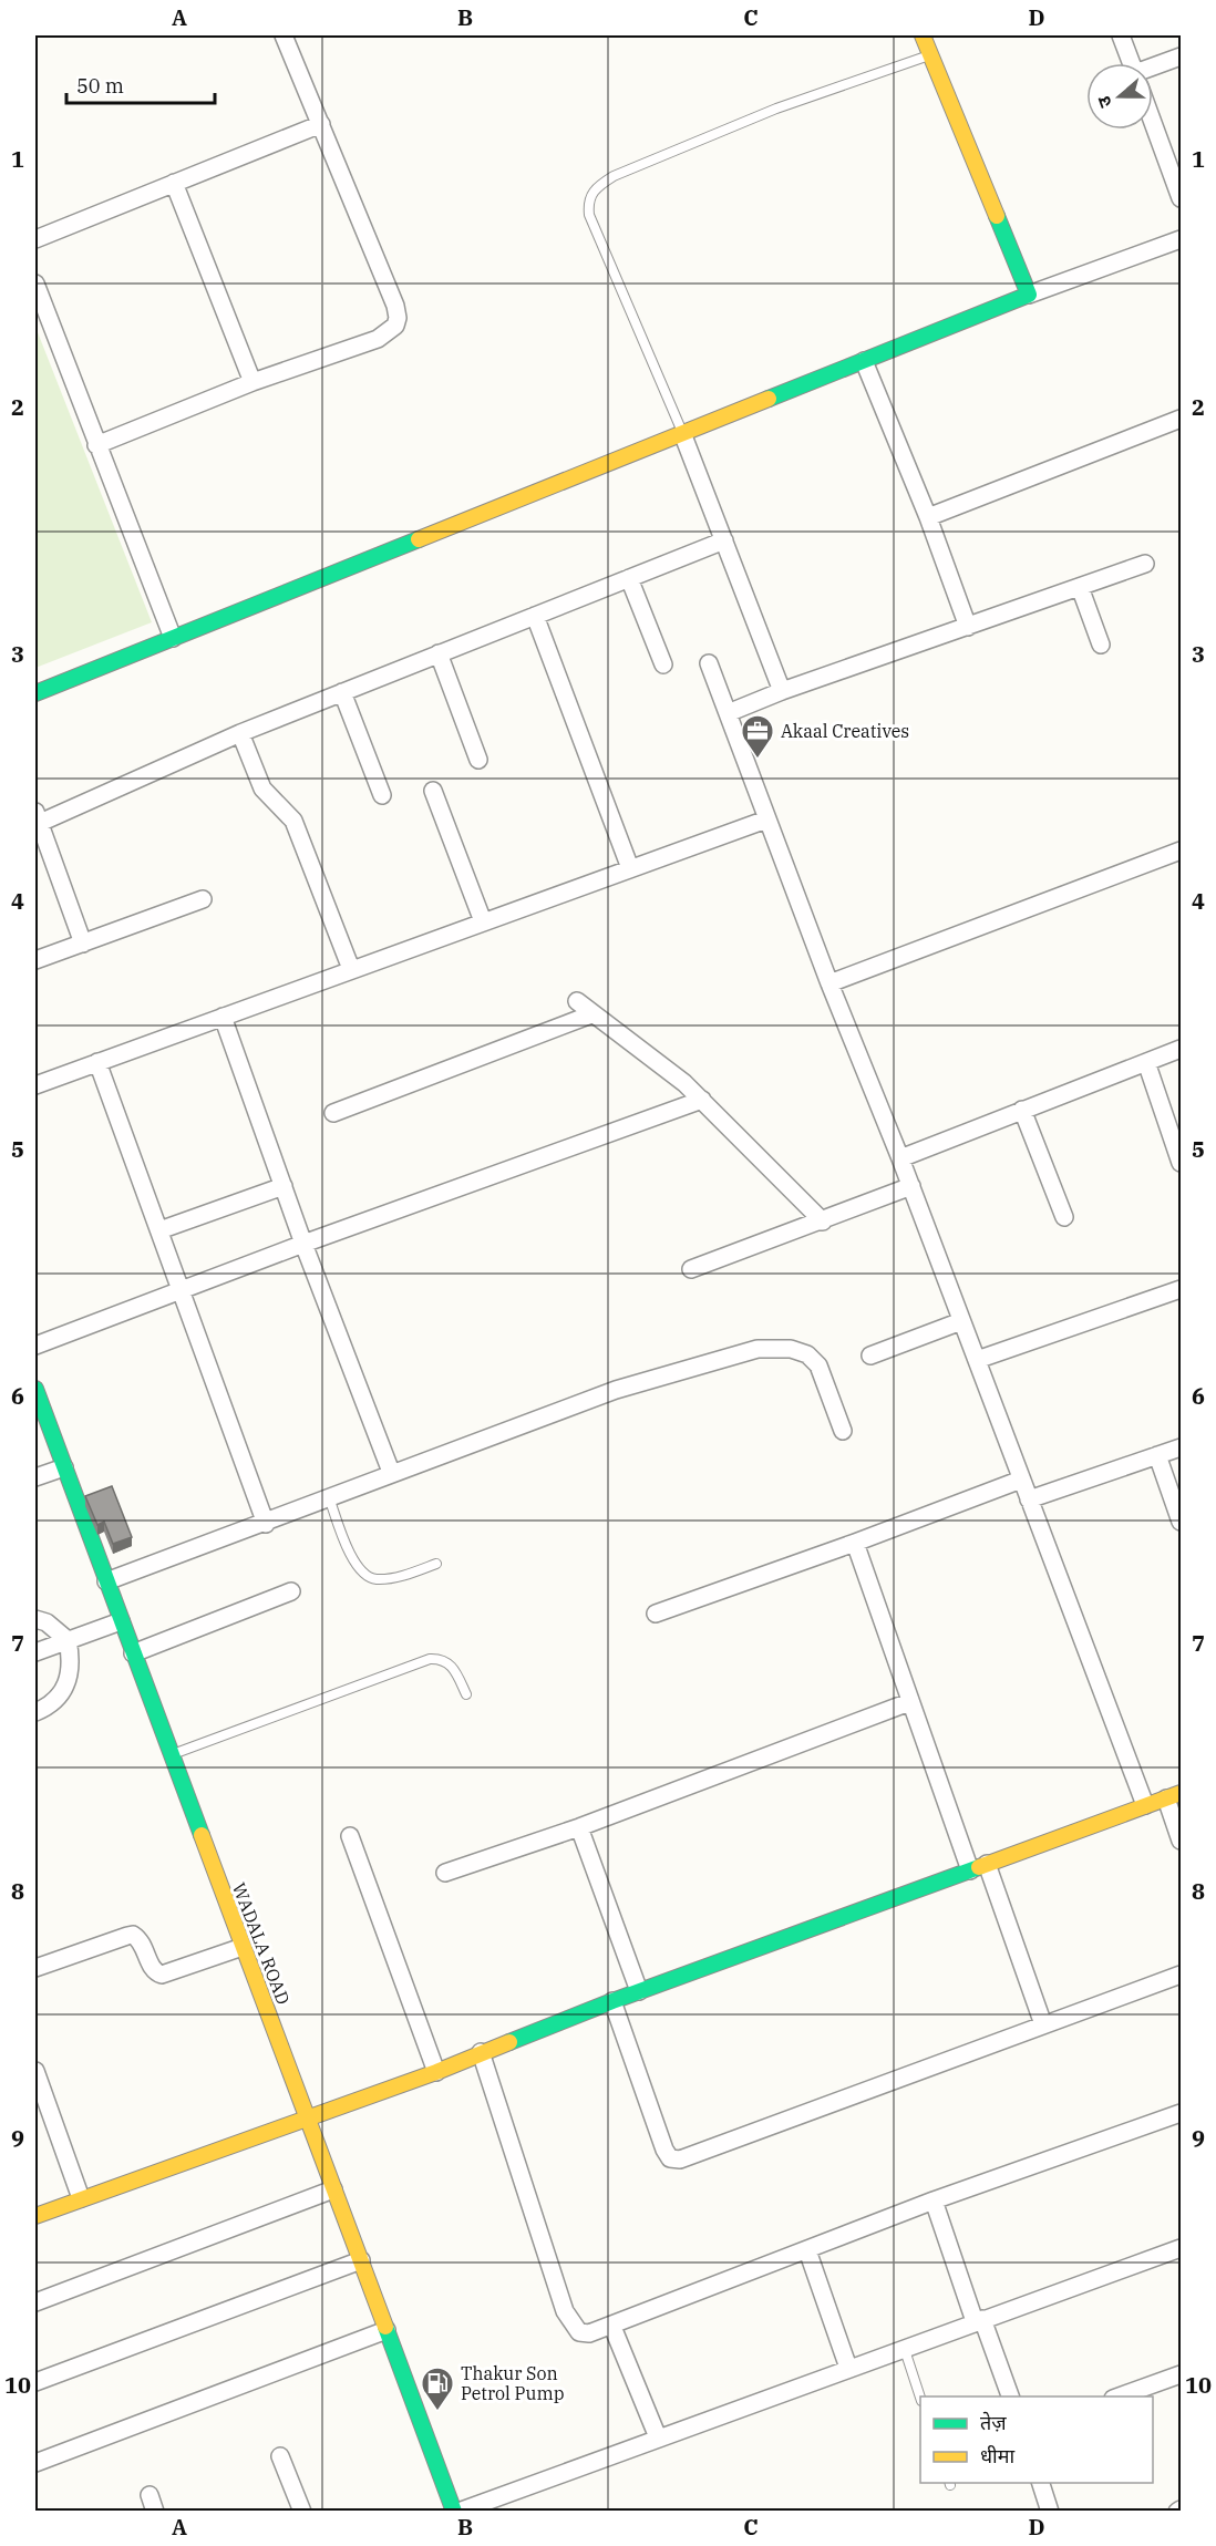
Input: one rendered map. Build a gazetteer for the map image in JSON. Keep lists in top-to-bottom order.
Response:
{
  "streets": {
    "street": ["WADALA ROAD"]
  },
  "places": {
    "office": ["Akaal Creatives"],
    "fuel station": ["Thakur Son Petrol Pump"]
  },
  "legend": ["तेज़", "धीमा"],
  "scale_bar": "50 m",
  "north": "left",
  "grid": {
    "columns": [
      "A",
      "B",
      "C",
      "D"
    ],
    "rows": [
      "1",
      "2",
      "3",
      "4",
      "5",
      "6",
      "7",
      "8",
      "9",
      "10"
    ]
  }
}
